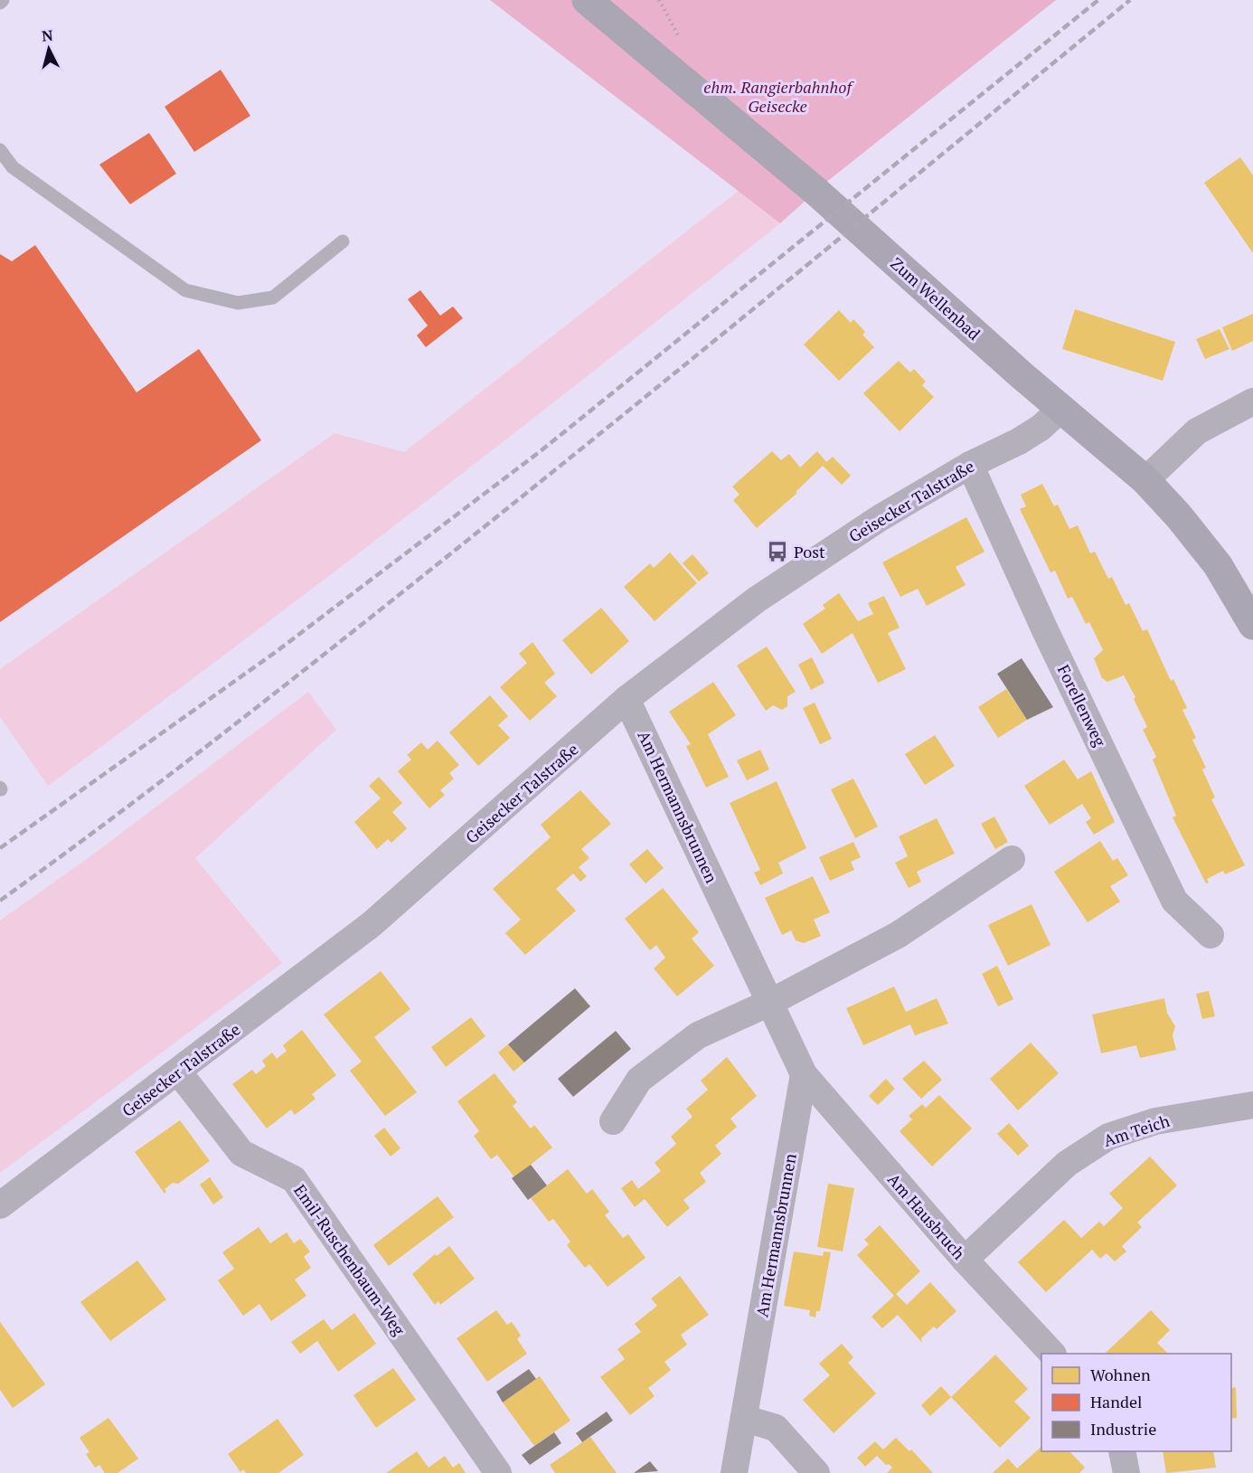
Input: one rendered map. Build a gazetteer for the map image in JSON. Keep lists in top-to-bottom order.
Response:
{
  "streets": {
    "main road": ["Zum Wellenbad"],
    "street": [
      "Geisecker Talstraße",
      "Forellenweg",
      "Am Hermannsbrunnen",
      "Am Teich",
      "Am Hausbruch",
      "Emil-Ruschenbaum-Weg"
    ]
  },
  "crossings": [
    ["Zum Wellenbad", "Geisecker Talstraße"],
    ["Geisecker Talstraße", "Forellenweg"],
    ["Geisecker Talstraße", "Am Hermannsbrunnen"],
    ["Geisecker Talstraße", "Emil-Ruschenbaum-Weg"],
    ["Am Hermannsbrunnen", "Am Hausbruch"],
    ["Am Teich", "Am Hausbruch"]
  ],
  "parks": ["ehm. Rangierbahnhof Geisecke"],
  "places": {
    "bus stop": ["Post"]
  },
  "legend": ["Wohnen", "Handel", "Industrie"],
  "north": "top"
}
